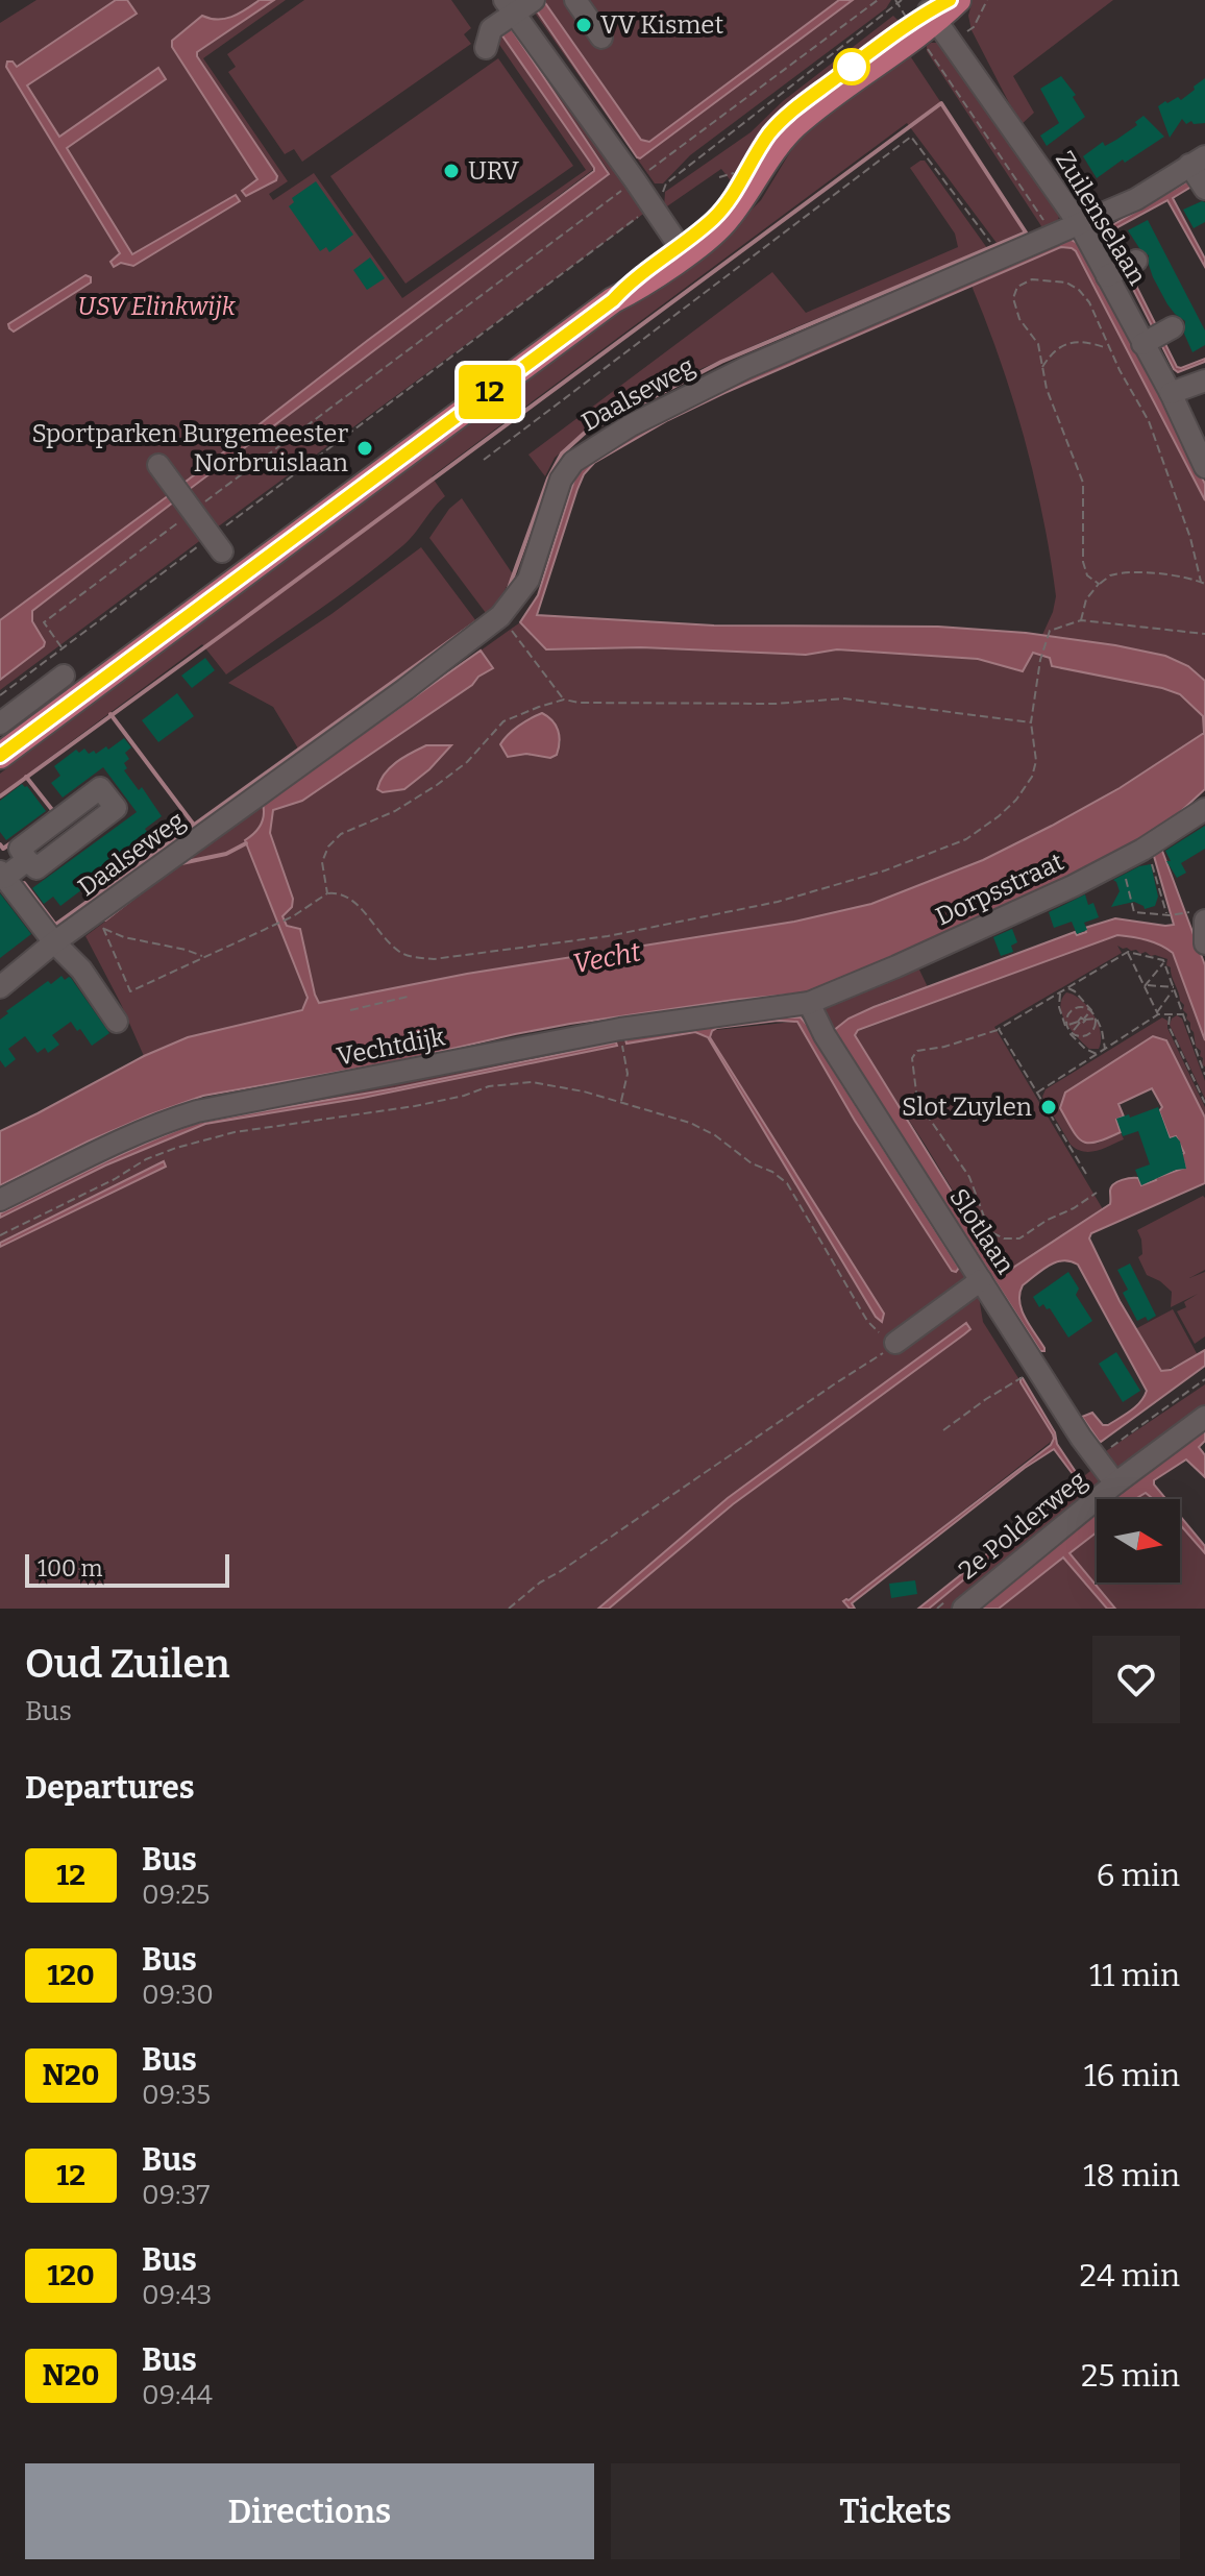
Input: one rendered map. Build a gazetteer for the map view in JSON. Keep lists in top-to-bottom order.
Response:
{
  "streets": {
    "street": [
      "Zuilenselaan",
      "Daalseweg",
      "Dorpsstraat",
      "Vechtdijk",
      "Slotlaan",
      "2e Polderweg"
    ]
  },
  "crossings": [
    ["Zuilenselaan", "Daalseweg"],
    ["Dorpsstraat", "Vechtdijk"],
    ["Dorpsstraat", "Slotlaan"],
    ["Vechtdijk", "Slotlaan"],
    ["Slotlaan", "2e Polderweg"]
  ],
  "water": ["Vecht"],
  "parks": ["USV Elinkwijk"],
  "places": [
    "VV Kismet",
    "URV",
    "Sportparken Burgemeester Norbruislaan",
    "Slot Zuylen"
  ],
  "lines": ["bus line 12"],
  "scale_bar": "100 m",
  "north": "right",
  "page": {
    "on_map": "12",
    "scale": "100 m",
    "heading": [
      ["Oud Zuilen", "Bus"],
      "Departures"
    ],
    "list": [
      {
        "mark": "12",
        "name": "Bus",
        "note": "09:25",
        "value": "6 min"
      },
      {
        "mark": "120",
        "name": "Bus",
        "note": "09:30",
        "value": "11 min"
      },
      {
        "mark": "N20",
        "name": "Bus",
        "note": "09:35",
        "value": "16 min"
      },
      {
        "mark": "12",
        "name": "Bus",
        "note": "09:37",
        "value": "18 min"
      },
      {
        "mark": "120",
        "name": "Bus",
        "note": "09:43",
        "value": "24 min"
      },
      {
        "mark": "N20",
        "name": "Bus",
        "note": "09:44",
        "value": "25 min"
      }
    ],
    "buttons": ["Directions", "Tickets"]
  }
}
